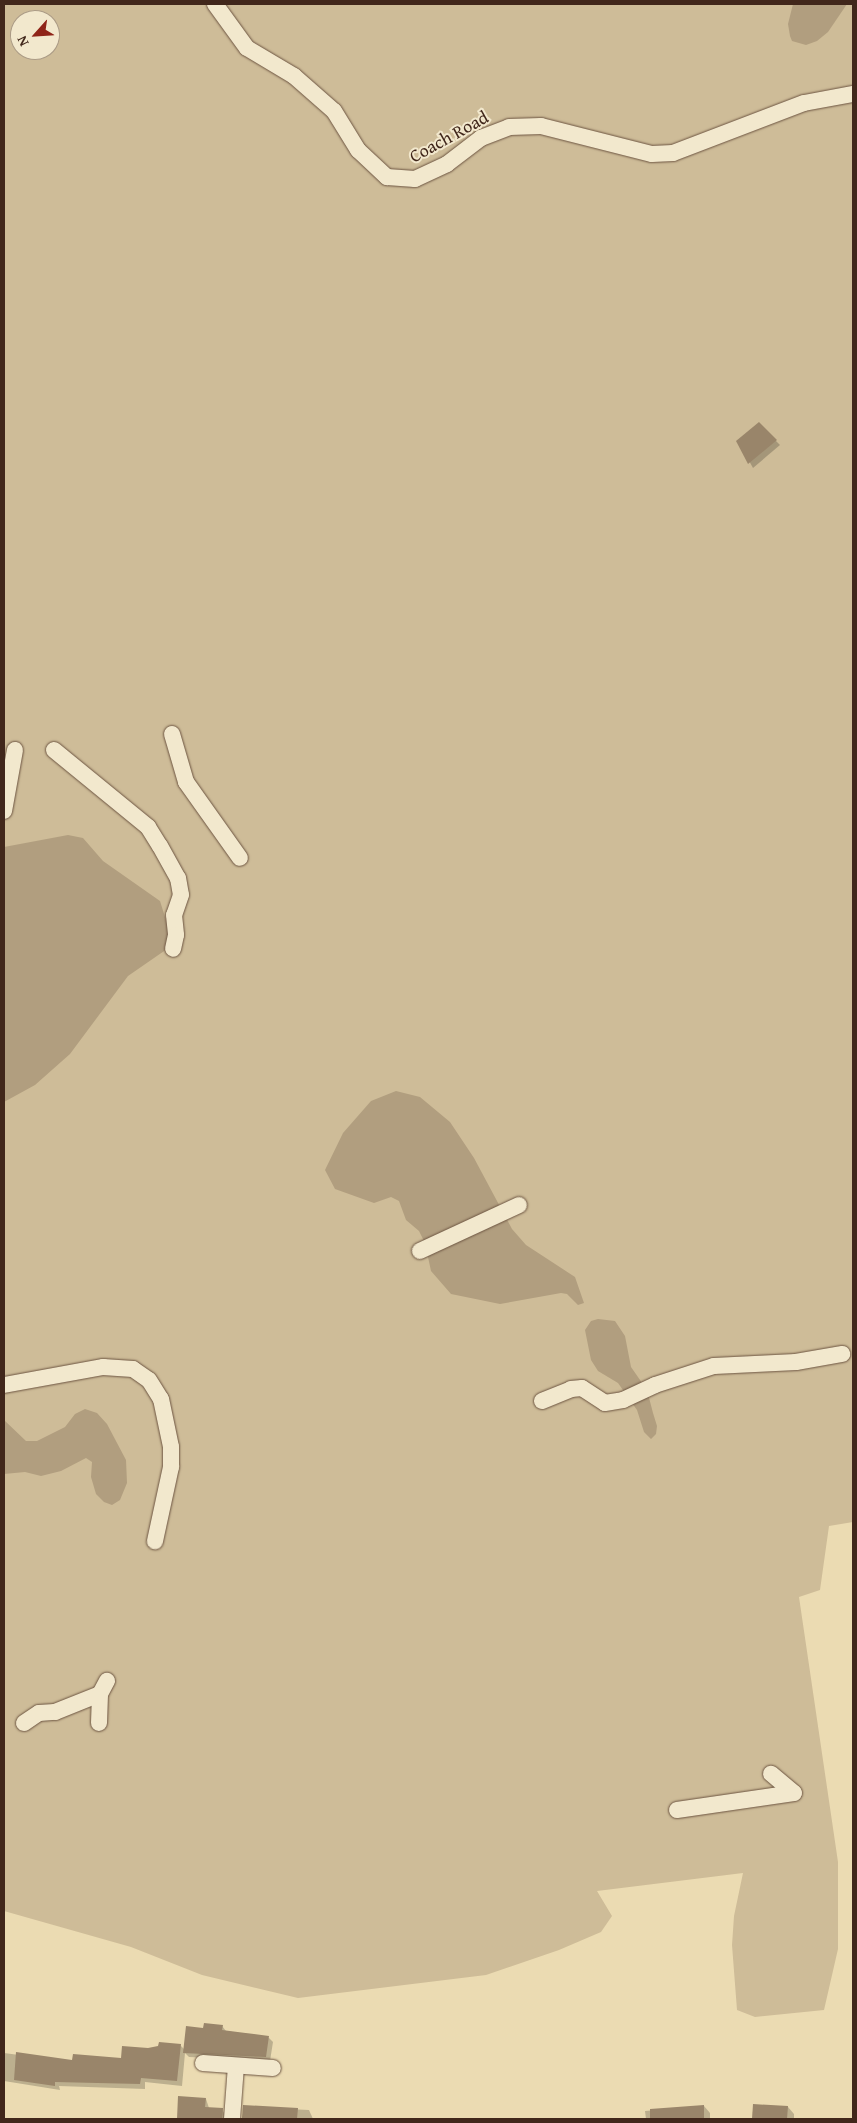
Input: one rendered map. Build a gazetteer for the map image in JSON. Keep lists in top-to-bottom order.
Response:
{
  "streets": {
    "street": ["Coach Road"]
  },
  "north": "bottom left"
}
